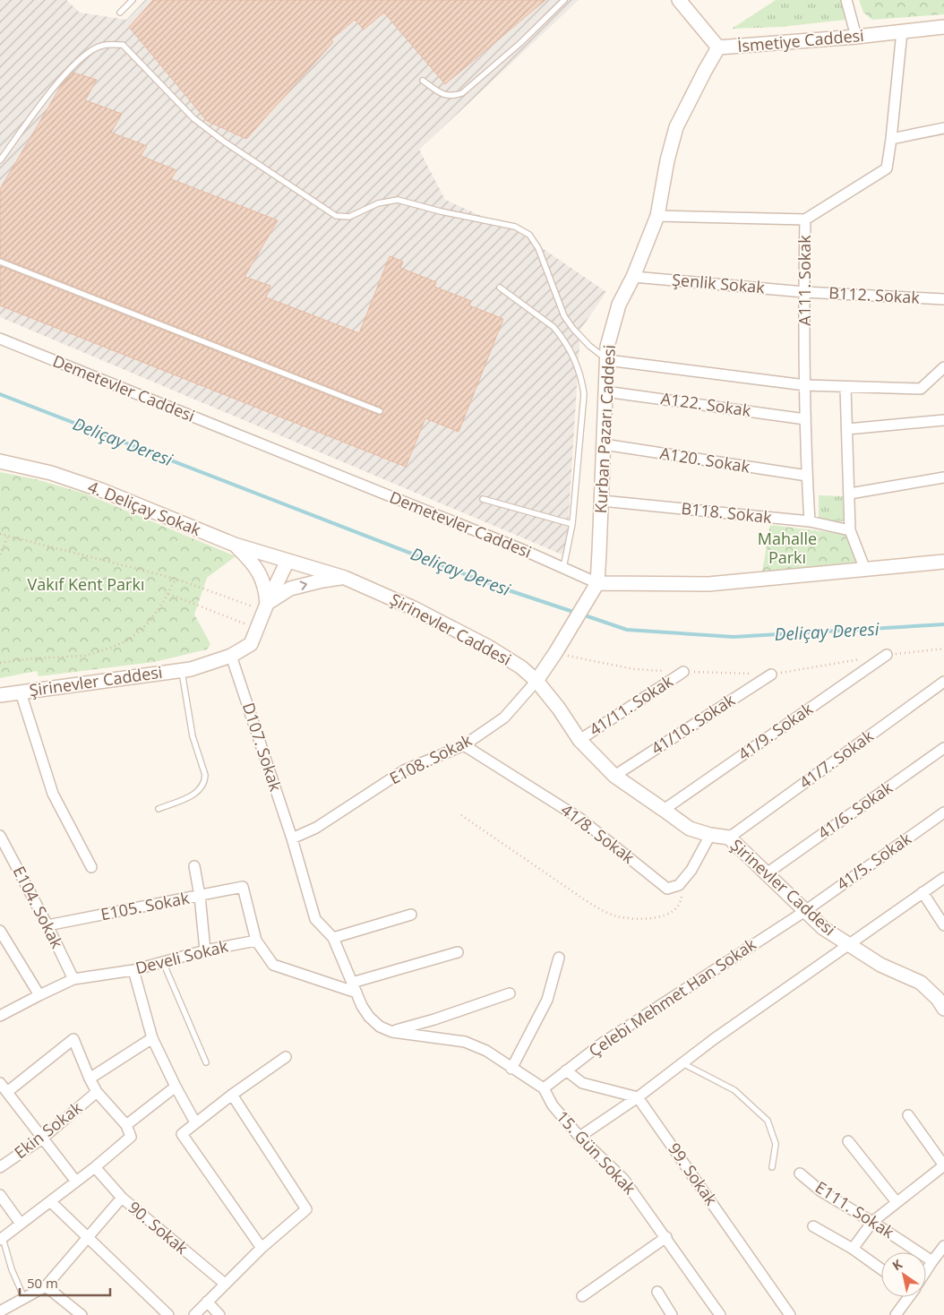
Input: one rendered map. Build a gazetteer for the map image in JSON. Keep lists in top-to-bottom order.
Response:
{
  "streets": {
    "main road": [
      "İsmetiye Caddesi",
      "Demetevler Caddesi",
      "Kurban Pazarı Caddesi",
      "4. Deliçay Sokak",
      "Şirinevler Caddesi"
    ],
    "street": [
      "A111. Sokak",
      "Şenlik Sokak",
      "B112. Sokak",
      "A122. Sokak",
      "A120. Sokak",
      "B118. Sokak",
      "41/11. Sokak",
      "41/10. Sokak",
      "41/9. Sokak",
      "D107. Sokak",
      "E108. Sokak",
      "41/7. Sokak",
      "41/6. Sokak",
      "41/8. Sokak",
      "41/5. Sokak",
      "E105. Sokak",
      "E104. Sokak",
      "Develi Sokak",
      "Çelebi Mehmet Han Sokak",
      "Ekin Sokak",
      "15. Gün Sokak",
      "99. Sokak",
      "E111. Sokak",
      "90. Sokak"
    ]
  },
  "crossings": [
    ["İsmetiye Caddesi", "A111. Sokak"],
    ["İsmetiye Caddesi", "Kurban Pazarı Caddesi"],
    ["A111. Sokak", "Şenlik Sokak"],
    ["A111. Sokak", "B112. Sokak"],
    ["A111. Sokak", "A122. Sokak"],
    ["A111. Sokak", "A120. Sokak"],
    ["A111. Sokak", "B118. Sokak"],
    ["Şenlik Sokak", "B112. Sokak"],
    ["Şenlik Sokak", "Kurban Pazarı Caddesi"],
    ["Demetevler Caddesi", "Kurban Pazarı Caddesi"],
    ["A122. Sokak", "Kurban Pazarı Caddesi"],
    ["Kurban Pazarı Caddesi", "A120. Sokak"],
    ["Kurban Pazarı Caddesi", "B118. Sokak"],
    ["Kurban Pazarı Caddesi", "Şirinevler Caddesi"],
    ["Kurban Pazarı Caddesi", "E108. Sokak"],
    ["4. Deliçay Sokak", "Şirinevler Caddesi"],
    ["Şirinevler Caddesi", "41/11. Sokak"],
    ["Şirinevler Caddesi", "41/10. Sokak"],
    ["Şirinevler Caddesi", "41/9. Sokak"],
    ["Şirinevler Caddesi", "D107. Sokak"],
    ["Şirinevler Caddesi", "E108. Sokak"],
    ["Şirinevler Caddesi", "41/7. Sokak"],
    ["Şirinevler Caddesi", "41/6. Sokak"],
    ["Şirinevler Caddesi", "41/5. Sokak"],
    ["Şirinevler Caddesi", "Çelebi Mehmet Han Sokak"],
    ["D107. Sokak", "E108. Sokak"],
    ["D107. Sokak", "15. Gün Sokak"],
    ["E108. Sokak", "41/8. Sokak"],
    ["E108. Sokak", "15. Gün Sokak"],
    ["41/5. Sokak", "Çelebi Mehmet Han Sokak"],
    ["E105. Sokak", "E104. Sokak"],
    ["E105. Sokak", "Develi Sokak"],
    ["E104. Sokak", "Develi Sokak"],
    ["Çelebi Mehmet Han Sokak", "15. Gün Sokak"]
  ],
  "water": ["Deliçay Deresi"],
  "parks": ["Mahalle Parkı", "Vakıf Kent Parkı"],
  "scale_bar": "50 m",
  "north": "top left"
}
